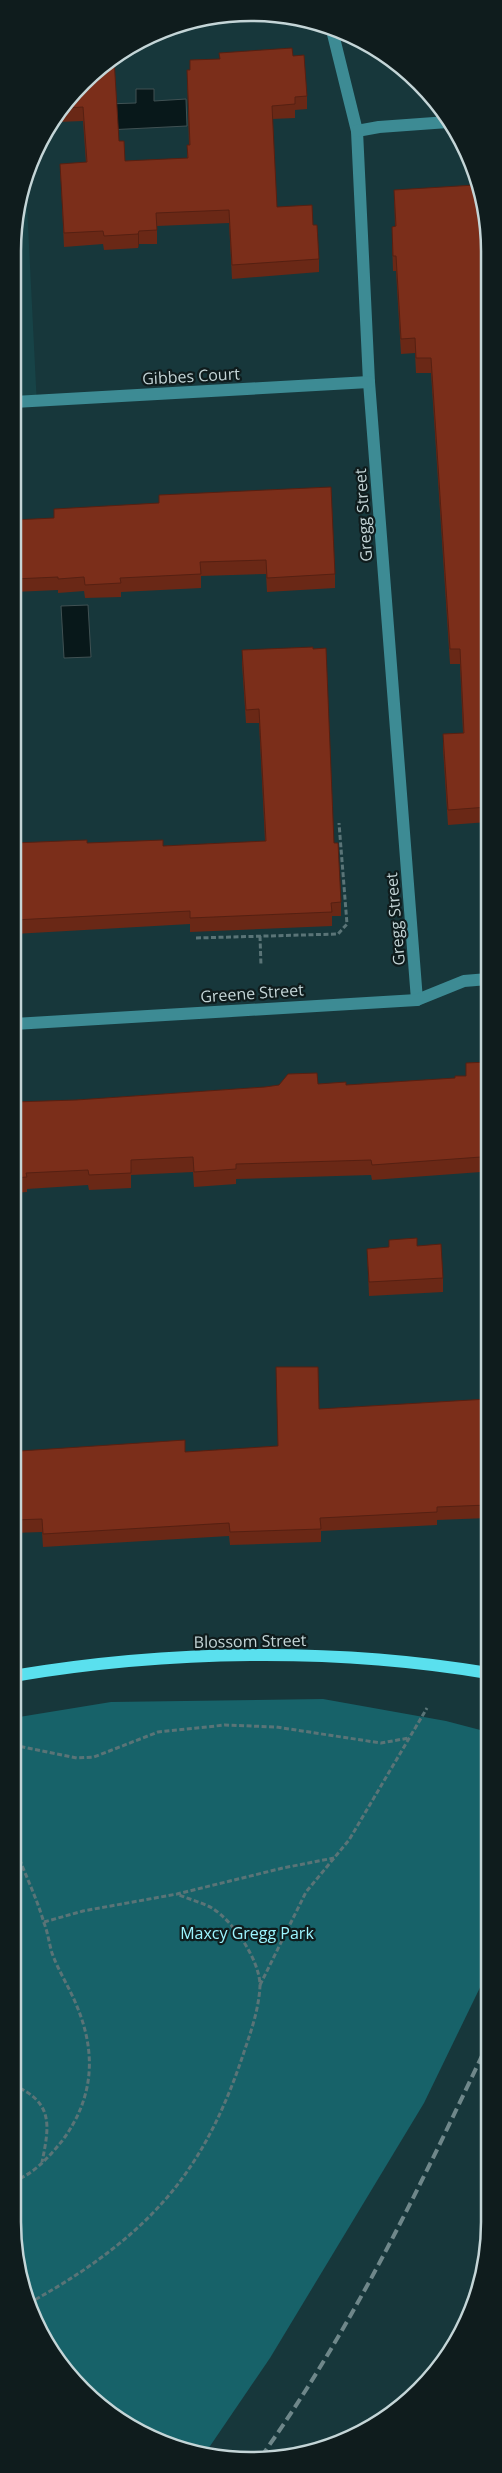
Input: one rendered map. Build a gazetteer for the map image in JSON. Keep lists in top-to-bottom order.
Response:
{
  "streets": {
    "main road": ["Blossom Street"],
    "street": ["Gibbes Court", "Gregg Street", "Greene Street"]
  },
  "crossings": [
    ["Gibbes Court", "Gregg Street"],
    ["Gregg Street", "Greene Street"]
  ],
  "parks": ["Maxcy Gregg Park"]
}
